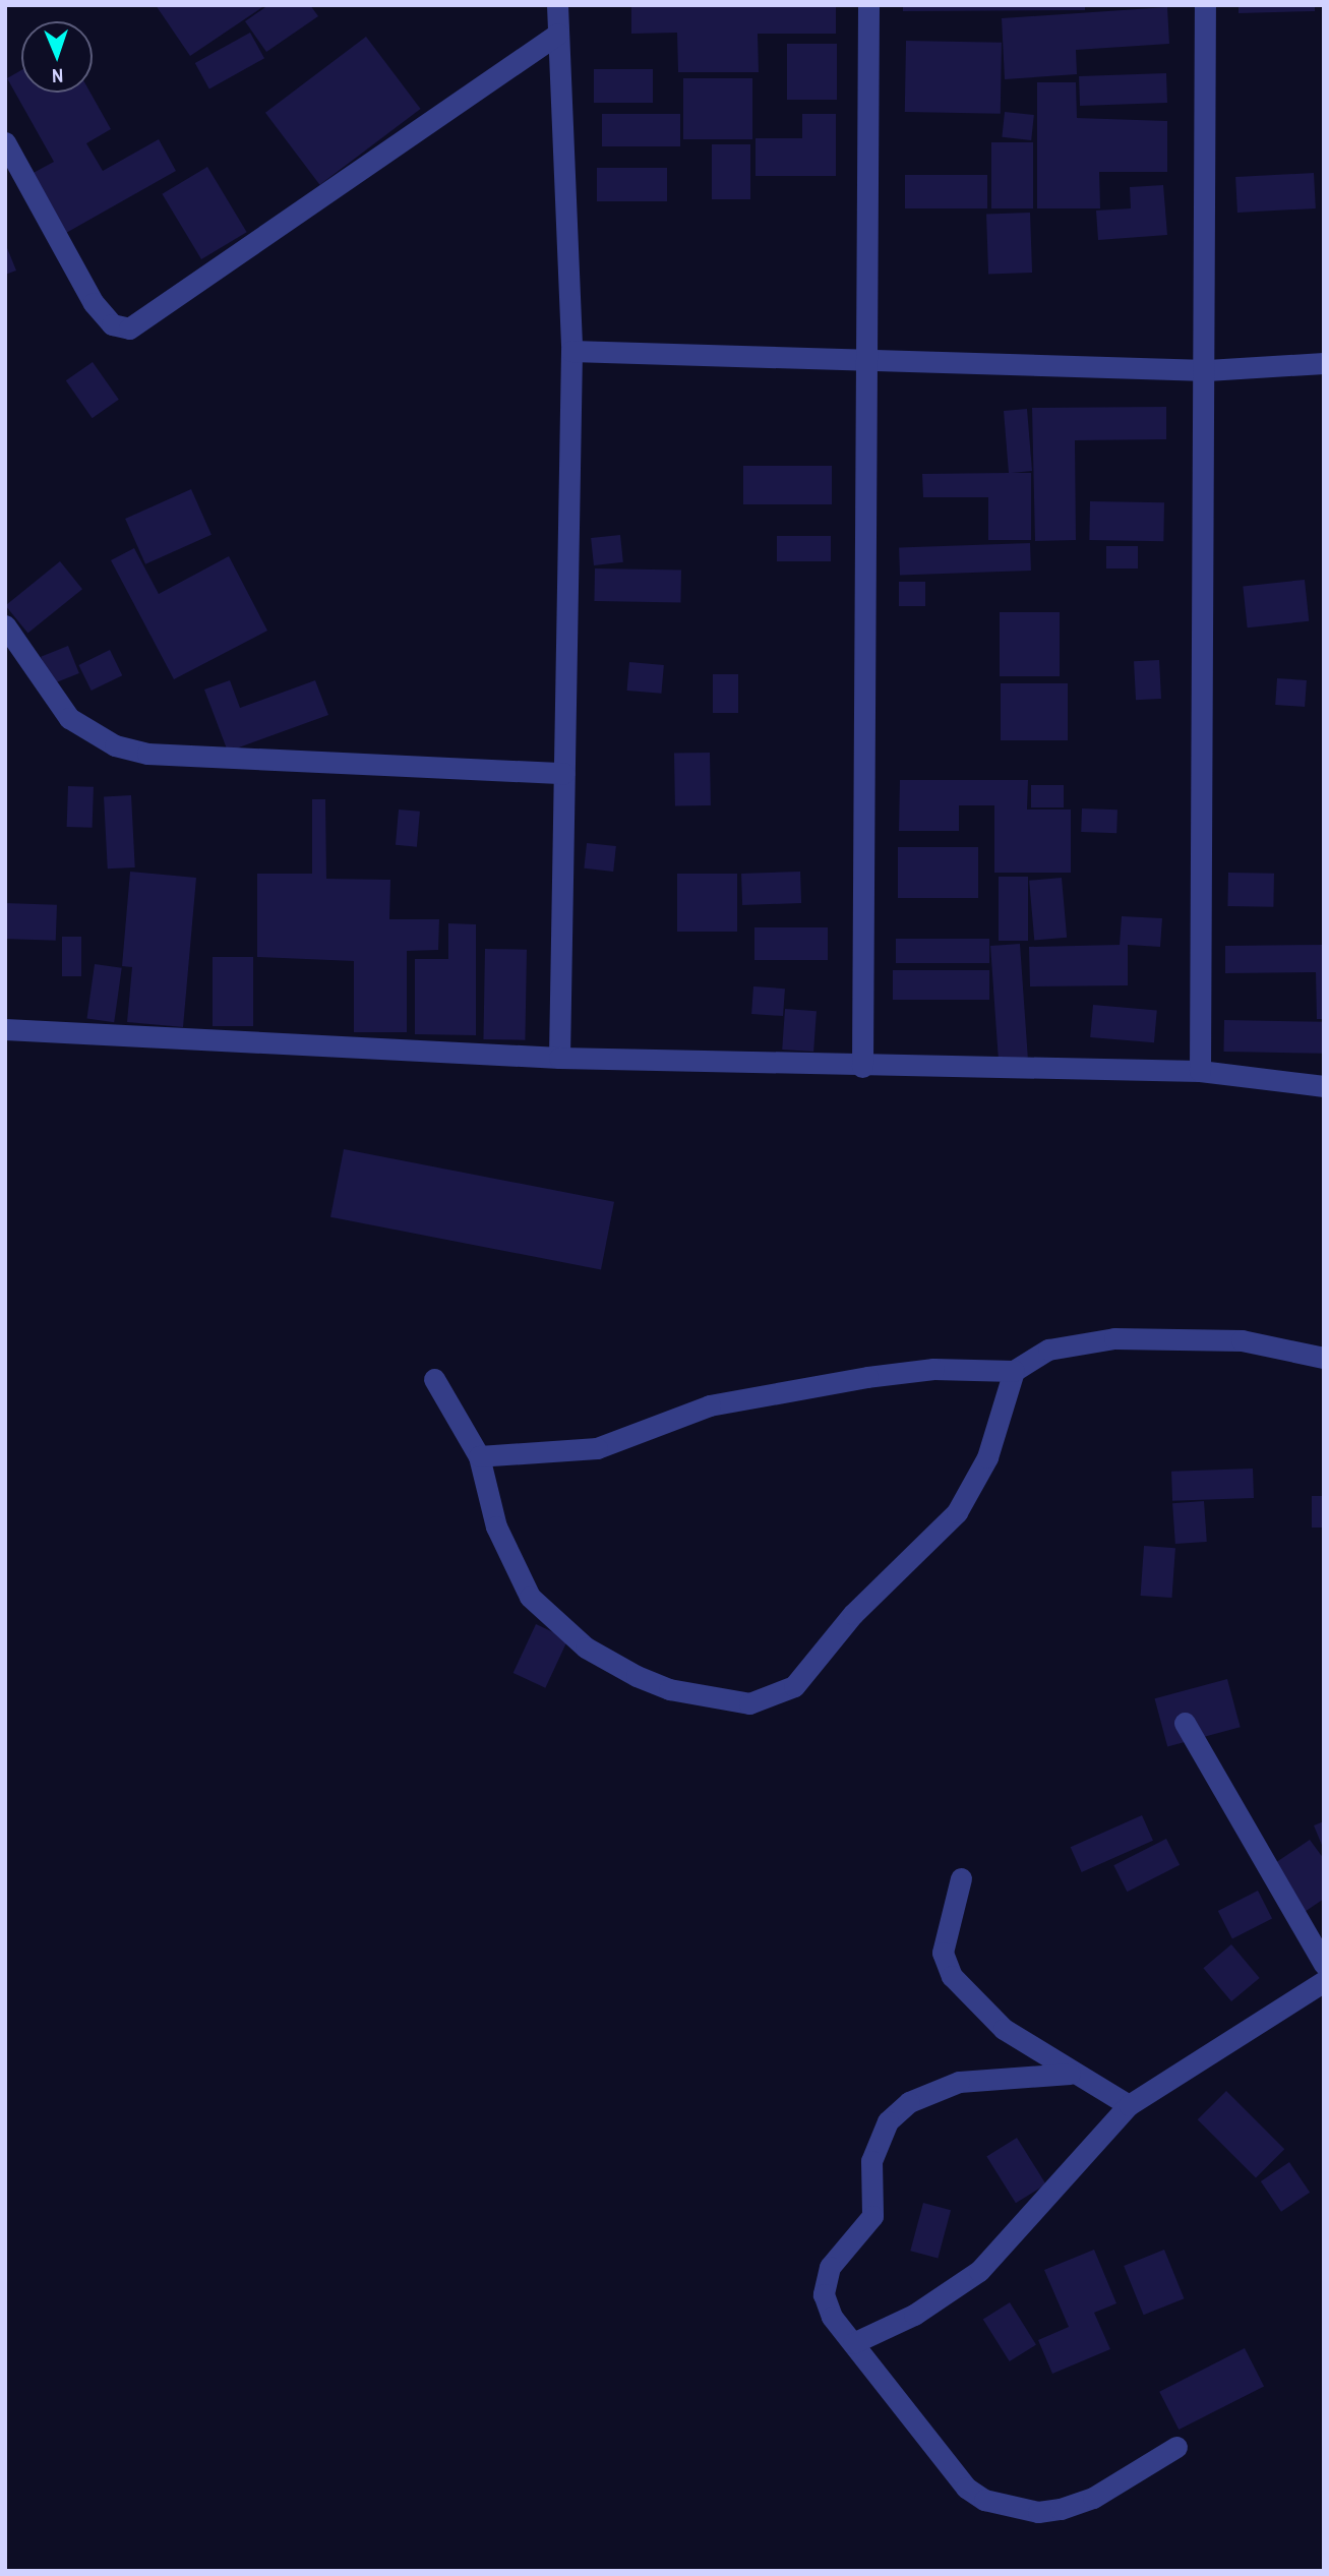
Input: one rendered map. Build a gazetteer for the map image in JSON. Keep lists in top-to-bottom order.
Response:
{
  "north": "bottom"
}
